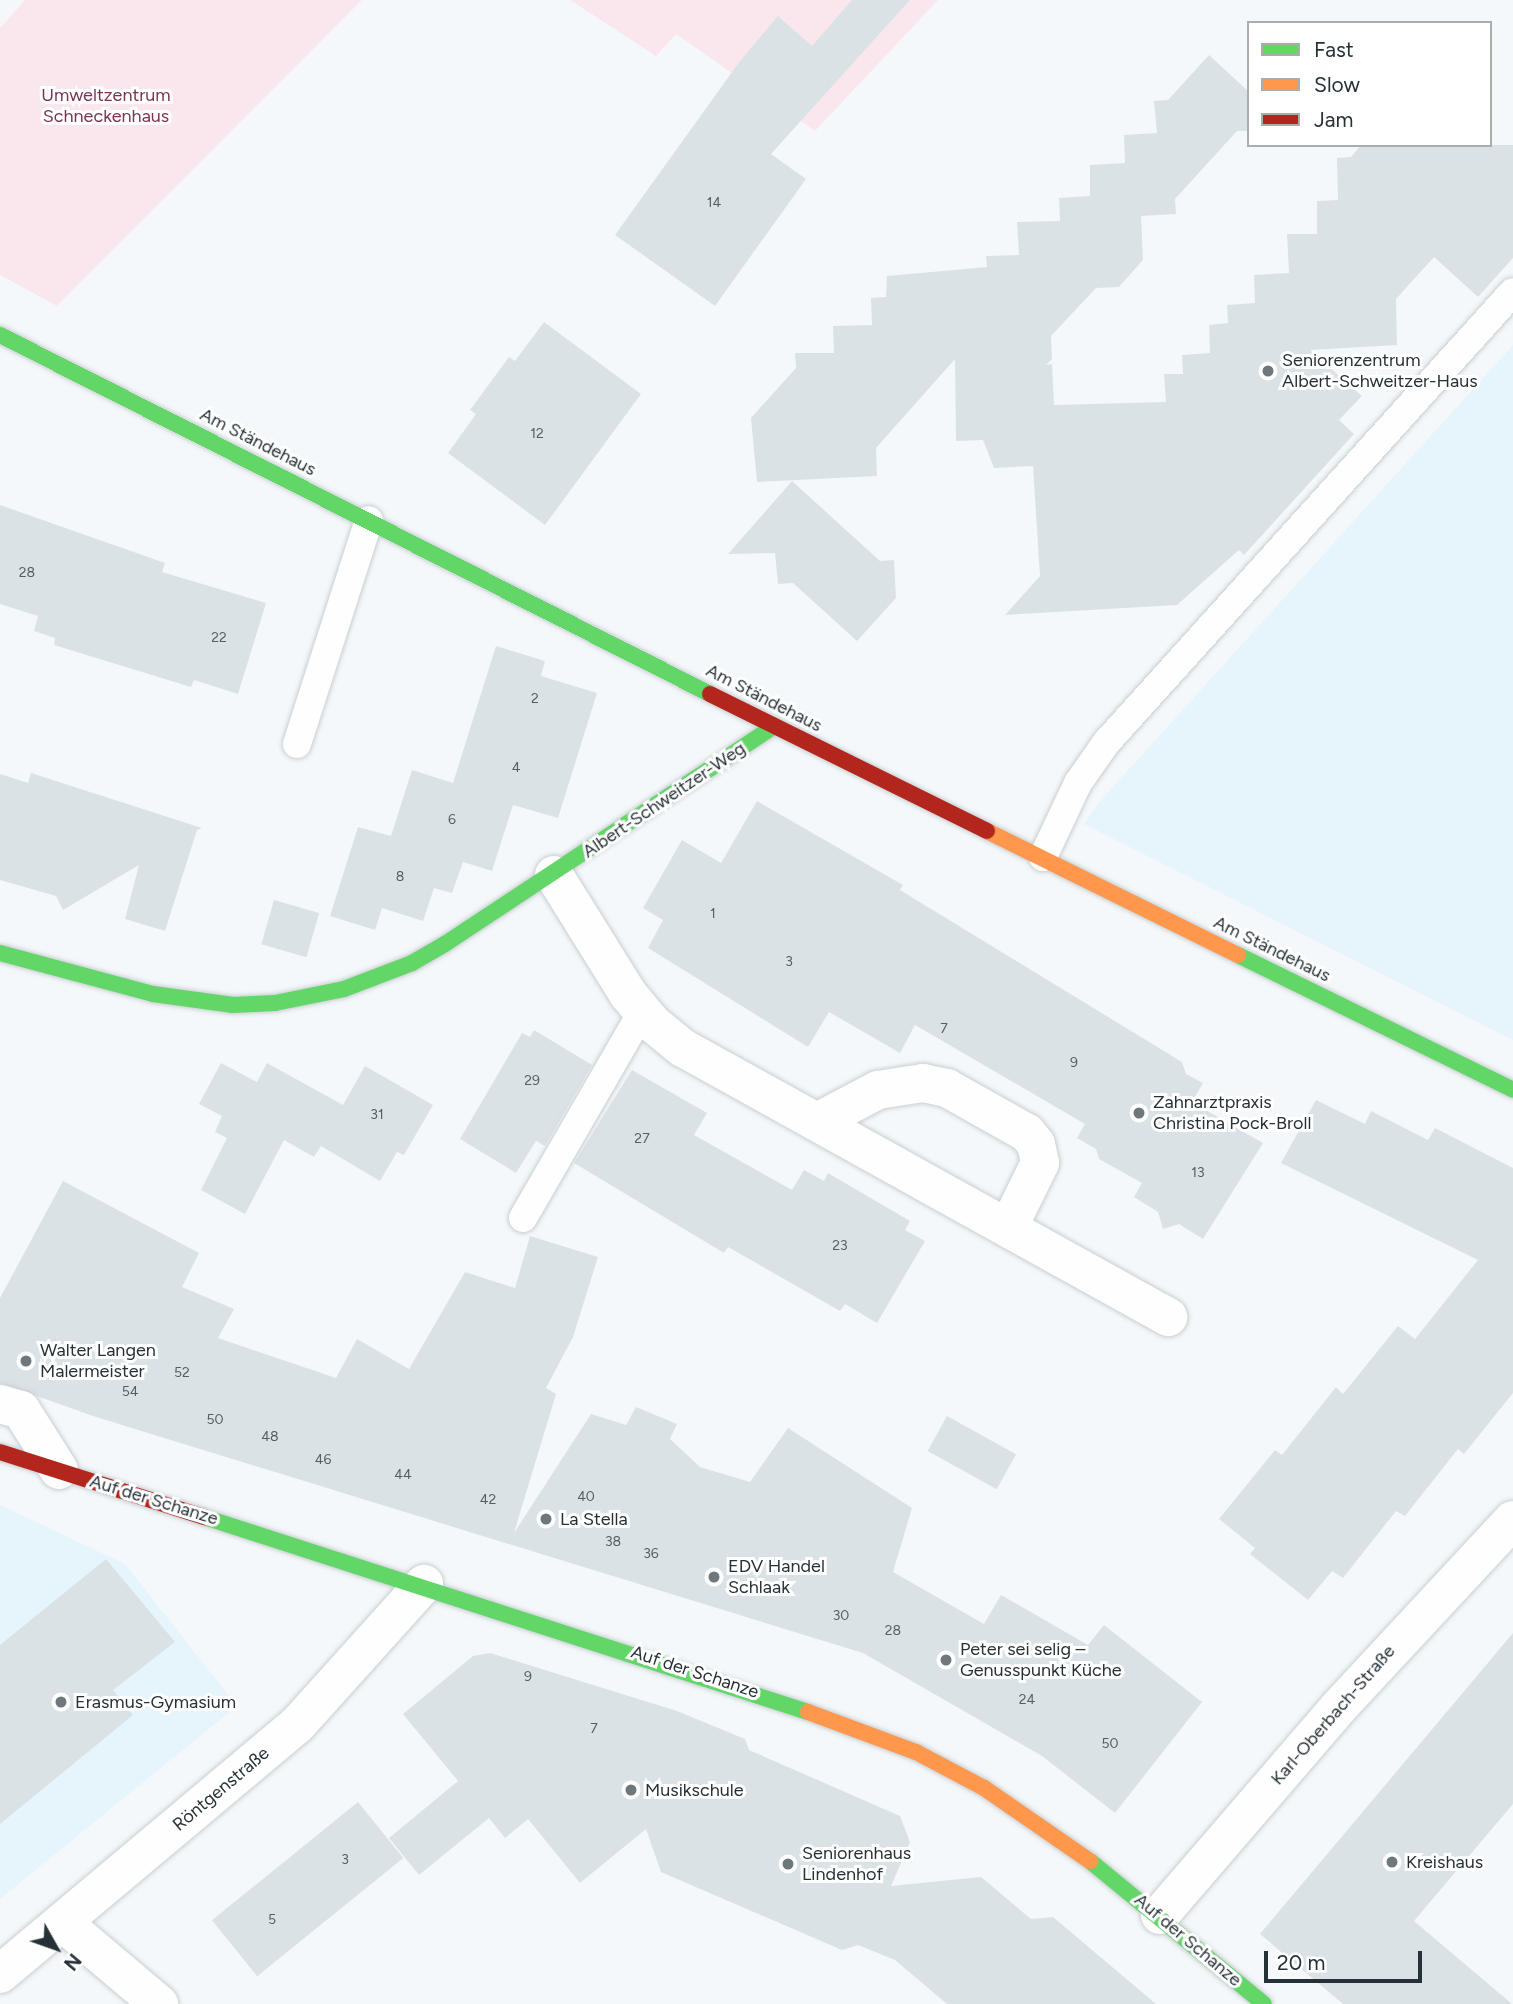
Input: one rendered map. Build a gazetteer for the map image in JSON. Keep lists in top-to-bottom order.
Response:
{
  "streets": {
    "street": [
      "Am Ständehaus",
      "Albert-Schweitzer-Weg",
      "Auf der Schanze",
      "Karl-Oberbach-Straße",
      "Röntgenstraße"
    ]
  },
  "crossings": [
    ["Am Ständehaus", "Albert-Schweitzer-Weg"],
    ["Auf der Schanze", "Karl-Oberbach-Straße"],
    ["Auf der Schanze", "Röntgenstraße"]
  ],
  "parks": ["Umweltzentrum Schneckenhaus"],
  "places": [
    "Seniorenzentrum Albert-Schweitzer-Haus",
    "Zahnarztpraxis Christina Pock-Broll",
    "Walter Langen Malermeister",
    "La Stella",
    "EDV Handel Schlaak",
    "Peter sei selig – Genusspunkt Küche",
    "Erasmus-Gymasium",
    "Musikschule",
    "Kreishaus",
    "Seniorenhaus Lindenhof"
  ],
  "house_numbers": [
    "14",
    "12",
    "28",
    "22",
    "2",
    "4",
    "6",
    "8",
    "1",
    "3",
    "7",
    "9",
    "29",
    "31",
    "27",
    "13",
    "23",
    "52",
    "54",
    "50",
    "48",
    "46",
    "44",
    "40",
    "42",
    "38",
    "36",
    "30",
    "28",
    "9",
    "24",
    "7",
    "50",
    "3",
    "5"
  ],
  "legend": ["Fast", "Slow", "Jam"],
  "scale_bar": "20 m",
  "north": "bottom right"
}
